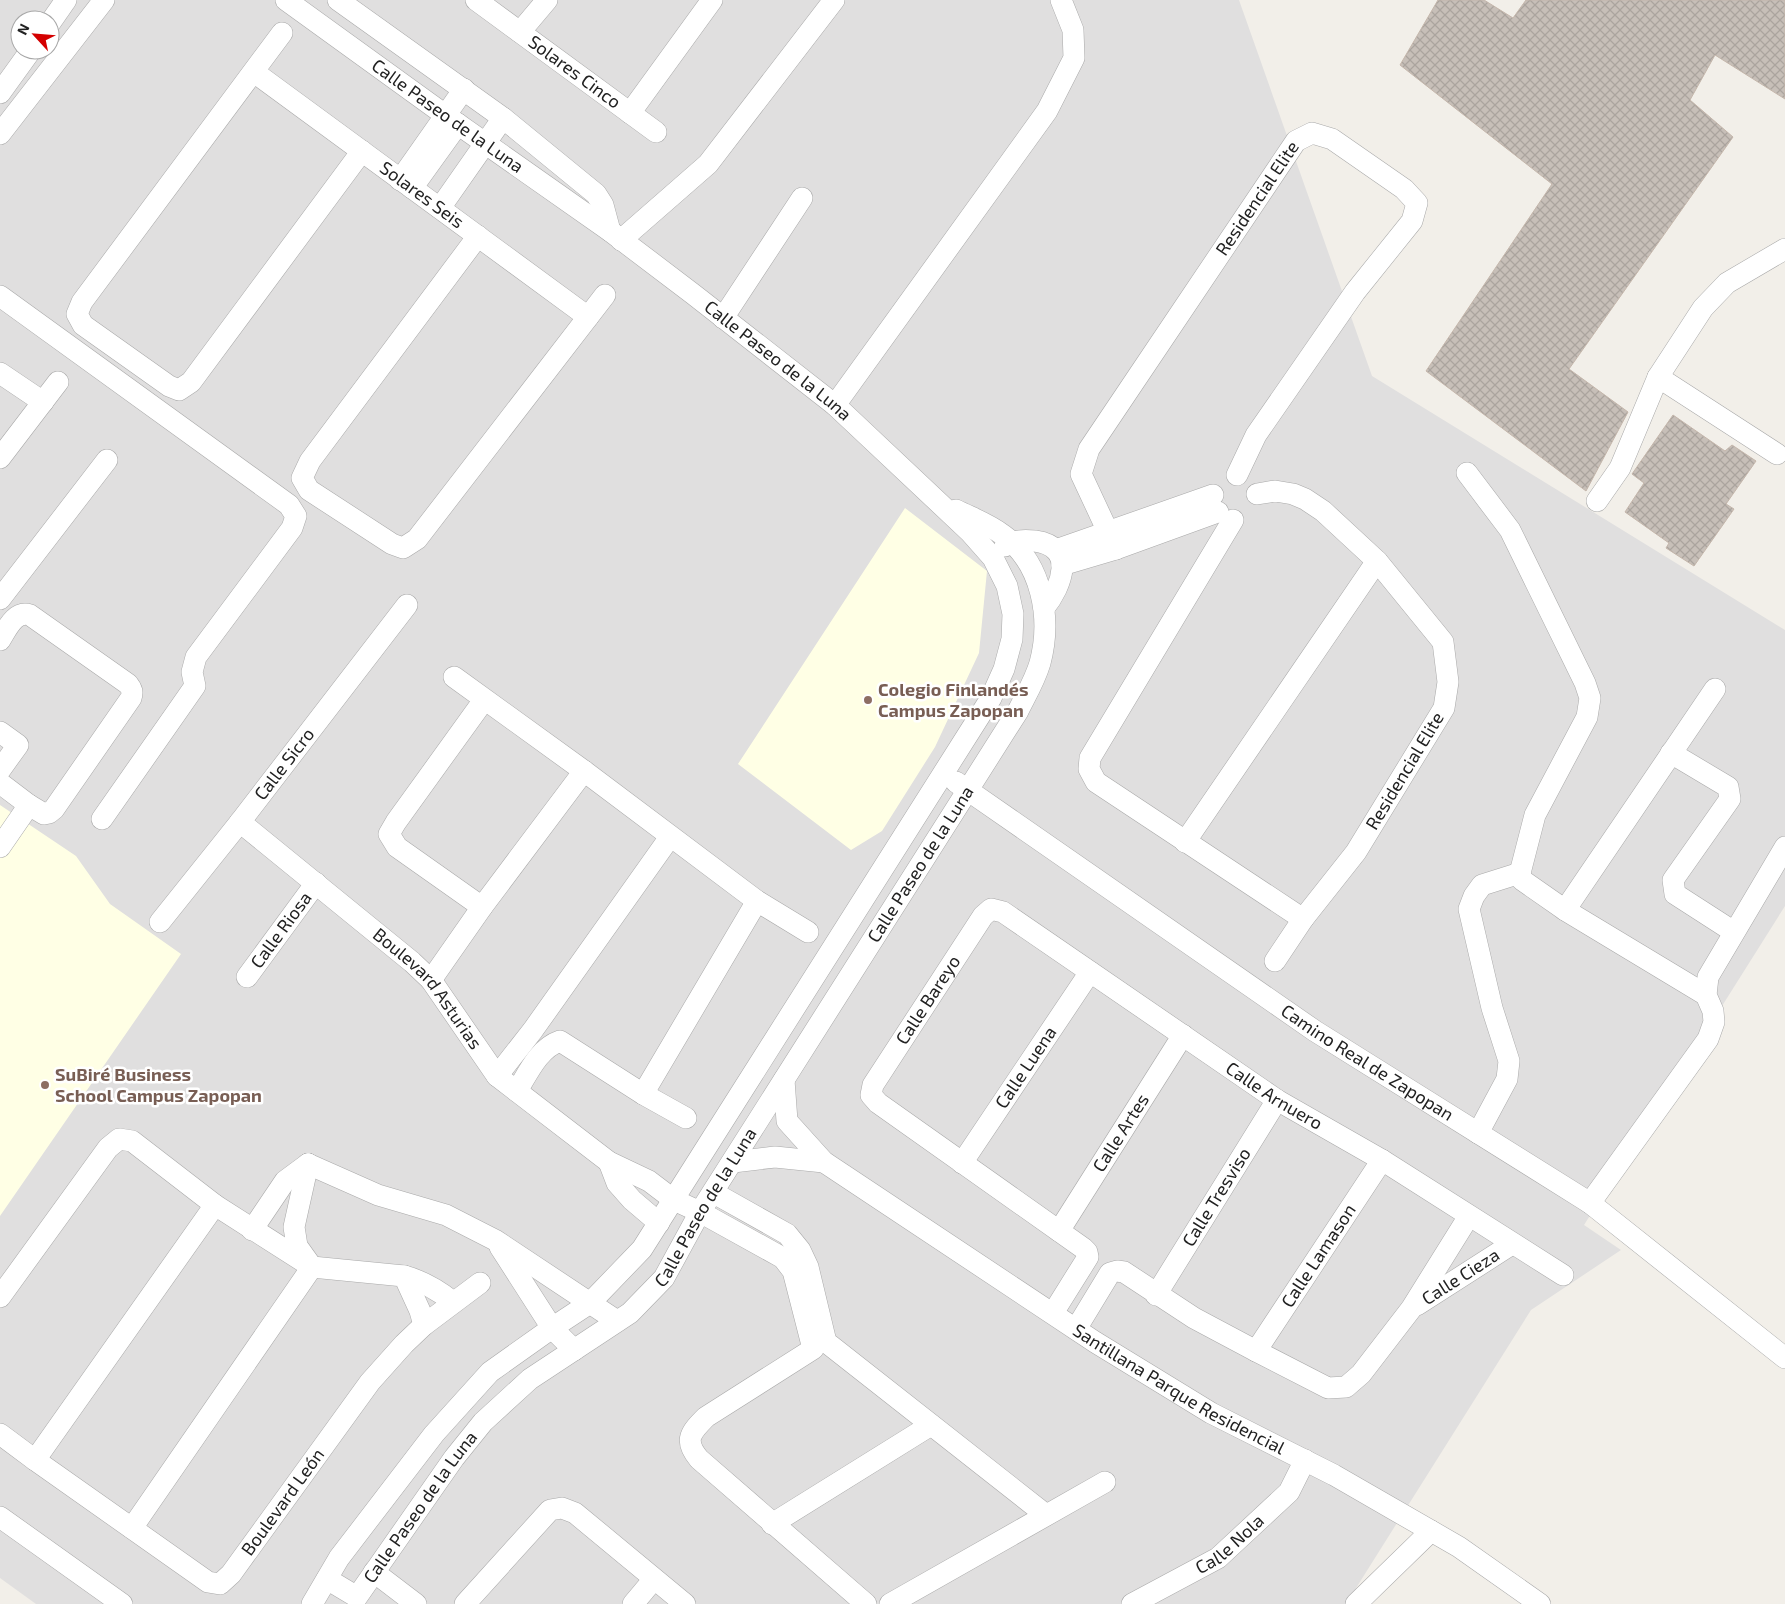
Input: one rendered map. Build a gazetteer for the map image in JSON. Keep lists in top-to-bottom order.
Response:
{
  "streets": {
    "street": [
      "Solares Cinco",
      "Calle Paseo de la Luna",
      "Solares Seis",
      "Residencial Elite",
      "Calle Sicro",
      "Calle Riosa",
      "Boulevard Asturias",
      "Calle Bareyo",
      "Camino Real de Zapopan",
      "Calle Luena",
      "Calle Arnuero",
      "Calle Artes",
      "Calle Tresviso",
      "Calle Lamason",
      "Calle Cieza",
      "Santillana Parque Residencial",
      "Boulevard León",
      "Calle Nola"
    ]
  },
  "crossings": [
    ["Calle Paseo de la Luna", "Boulevard Asturias"],
    ["Calle Paseo de la Luna", "Camino Real de Zapopan"],
    ["Calle Sicro", "Boulevard Asturias"],
    ["Calle Riosa", "Boulevard Asturias"],
    ["Calle Bareyo", "Calle Luena"],
    ["Calle Bareyo", "Calle Arnuero"],
    ["Calle Luena", "Calle Arnuero"],
    ["Calle Arnuero", "Calle Artes"],
    ["Calle Arnuero", "Calle Tresviso"],
    ["Calle Arnuero", "Calle Lamason"],
    ["Calle Arnuero", "Calle Cieza"],
    ["Calle Tresviso", "Calle Cieza"],
    ["Calle Lamason", "Calle Cieza"],
    ["Calle Cieza", "Santillana Parque Residencial"],
    ["Santillana Parque Residencial", "Calle Nola"]
  ],
  "places": ["Colegio Finlandés Campus Zapopan", "SuBiré Business School Campus Zapopan"],
  "north": "top left"
}
